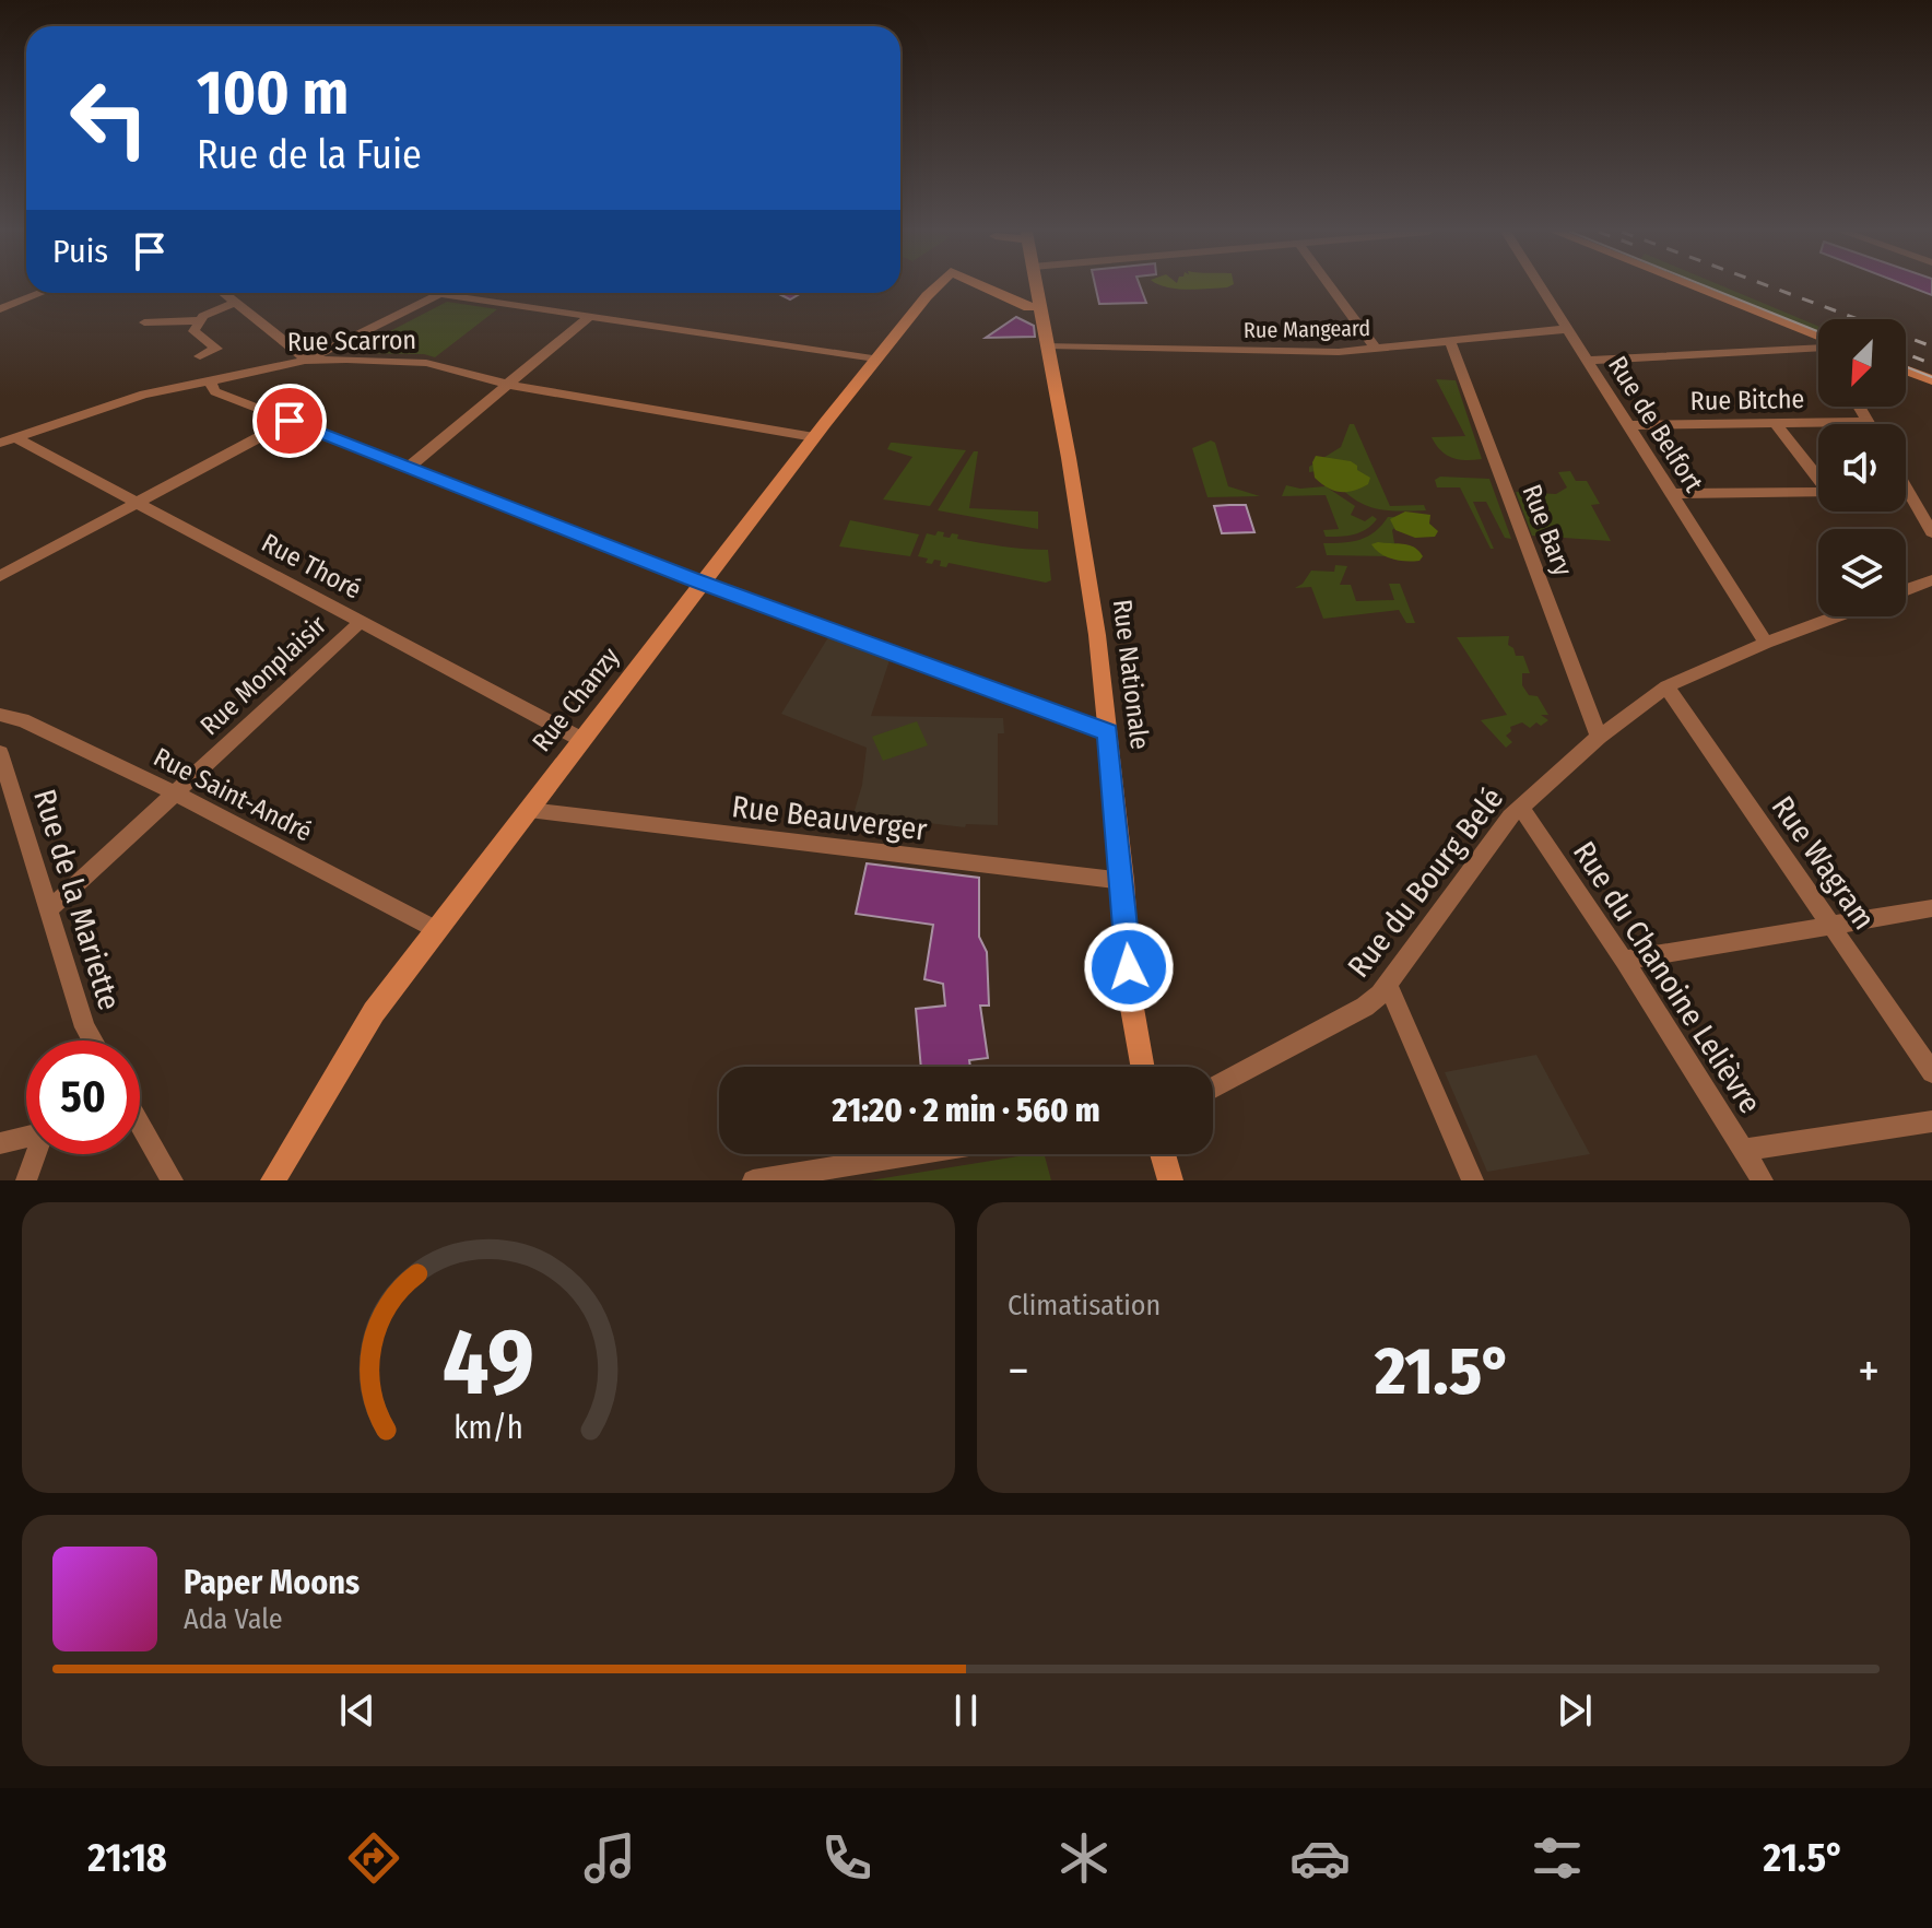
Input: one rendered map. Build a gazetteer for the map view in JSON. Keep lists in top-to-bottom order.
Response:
{
  "streets": {
    "main road": ["Rue Nationale", "Rue Chanzy"],
    "street": [
      "Rue Mangeard",
      "Rue Scarron",
      "Rue Bitche",
      "Rue de Belfort",
      "Rue Bary",
      "Rue Thoré",
      "Rue Monplaisir",
      "Rue Saint-André",
      "Rue Beauverger",
      "Rue Wagram",
      "Rue du Bourg Belé",
      "Rue de la Mariette",
      "Rue du Chanoine Lelièvre"
    ]
  },
  "crossings": [
    ["Rue Mangeard", "Rue de Belfort"],
    ["Rue Mangeard", "Rue Bary"],
    ["Rue Mangeard", "Rue Nationale"],
    ["Rue Scarron", "Rue Thoré"],
    ["Rue Scarron", "Rue Chanzy"],
    ["Rue Bitche", "Rue de Belfort"],
    ["Rue de Belfort", "Rue du Bourg Belé"],
    ["Rue Bary", "Rue du Bourg Belé"],
    ["Rue Thoré", "Rue Monplaisir"],
    ["Rue Thoré", "Rue Chanzy"],
    ["Rue Nationale", "Rue Chanzy"],
    ["Rue Nationale", "Rue Beauverger"],
    ["Rue Monplaisir", "Rue Saint-André"],
    ["Rue Monplaisir", "Rue de la Mariette"],
    ["Rue Chanzy", "Rue Saint-André"],
    ["Rue Chanzy", "Rue Beauverger"],
    ["Rue Wagram", "Rue du Bourg Belé"],
    ["Rue du Bourg Belé", "Rue du Chanoine Lelièvre"]
  ],
  "north": "bottom left",
  "page": {
    "turn": ["100 m", "Rue de la Fuie"],
    "then": "Puis",
    "limit": "50",
    "trip": "21:20 · 2 min · 560 m",
    "tile": "Climatisation",
    "heat": ["−", "21.5°", "+"],
    "song": ["Paper Moons", "Ada Vale"],
    "tabs": ["21:18", "21.5°"],
    "gauge": ["49", "km/h"]
  }
}
